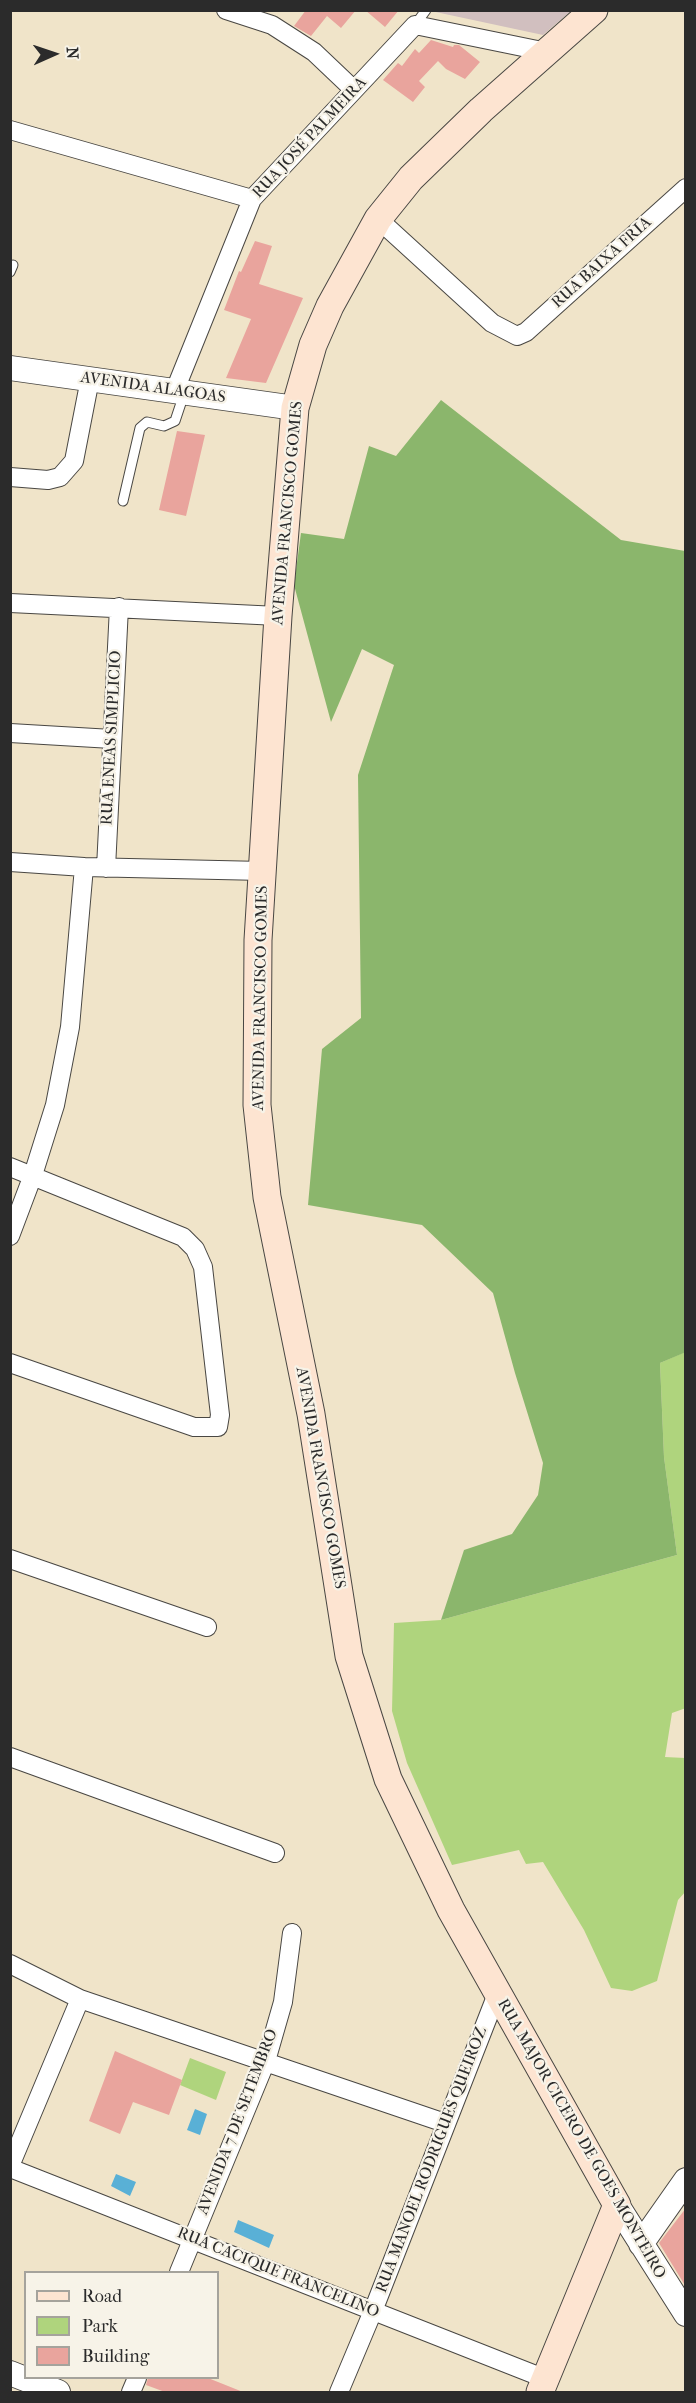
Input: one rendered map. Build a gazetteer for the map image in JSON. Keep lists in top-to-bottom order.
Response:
{
  "streets": {
    "main road": ["AVENIDA FRANCISCO GOMES", "RUA MAJOR CICERO DE GOES MONTEIRO"],
    "street": [
      "RUA JOSÉ PALMEIRA",
      "RUA BAIXA FRIA",
      "AVENIDA ALAGOAS",
      "RUA ENEAS SIMPLICIO",
      "AVENIDA 7 DE SETEMBRO",
      "RUA MANOEL RODRIGUES QUEIROZ",
      "RUA CACIQUE FRANCELINO"
    ]
  },
  "crossings": [
    ["RUA JOSÉ PALMEIRA", "AVENIDA ALAGOAS"],
    ["RUA BAIXA FRIA", "AVENIDA FRANCISCO GOMES"],
    ["AVENIDA ALAGOAS", "AVENIDA FRANCISCO GOMES"],
    ["AVENIDA FRANCISCO GOMES", "RUA MAJOR CICERO DE GOES MONTEIRO"],
    ["AVENIDA FRANCISCO GOMES", "RUA MANOEL RODRIGUES QUEIROZ"],
    ["AVENIDA 7 DE SETEMBRO", "RUA CACIQUE FRANCELINO"],
    ["RUA MAJOR CICERO DE GOES MONTEIRO", "RUA MANOEL RODRIGUES QUEIROZ"],
    ["RUA MANOEL RODRIGUES QUEIROZ", "RUA CACIQUE FRANCELINO"]
  ],
  "legend": ["Road", "Park", "Building"],
  "north": "right"
}
